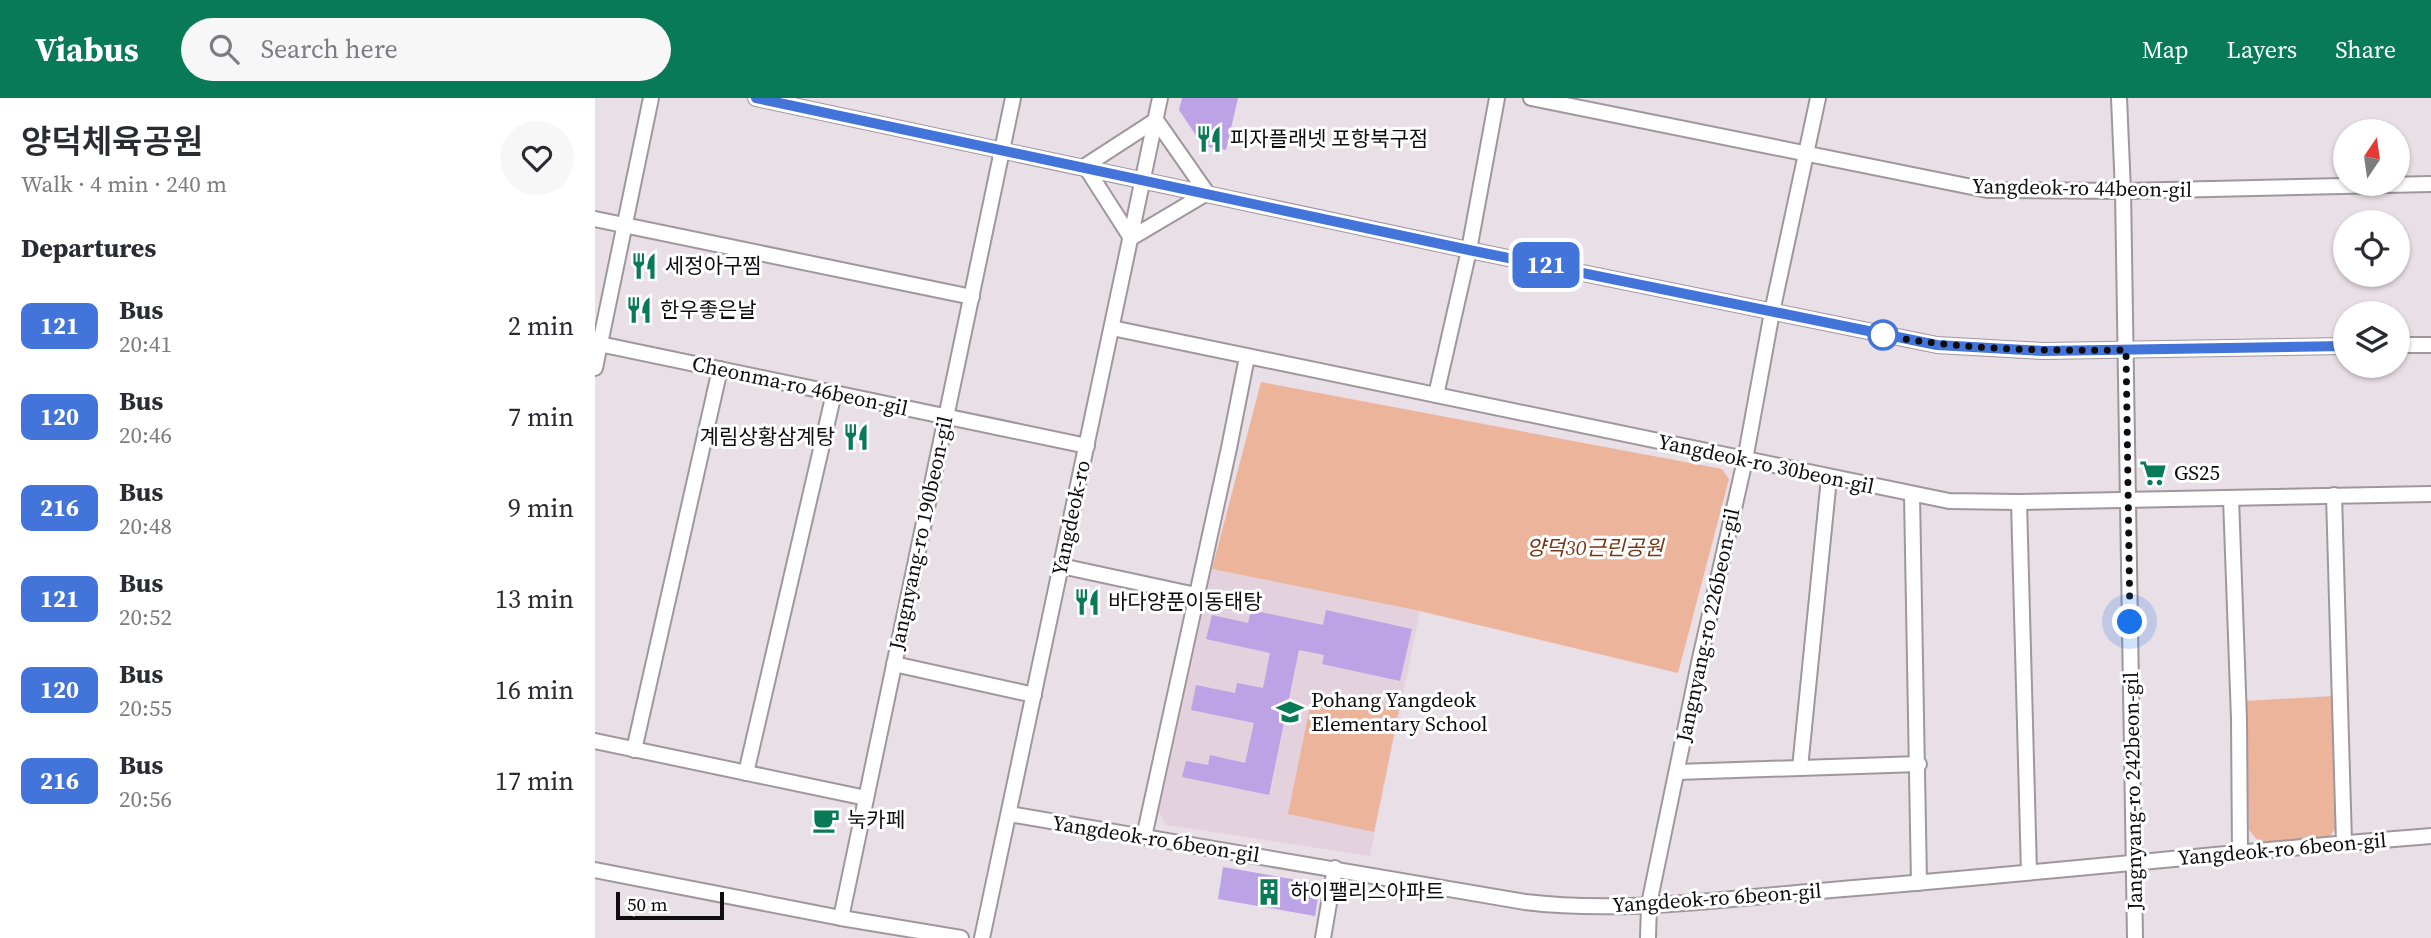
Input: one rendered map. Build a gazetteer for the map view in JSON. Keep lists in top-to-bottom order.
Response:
{
  "streets": {
    "street": [
      "Yangdeok-ro 44beon-gil",
      "Cheonma-ro 46beon-gil",
      "Yangdeok-ro 30beon-gil",
      "Yangdeok-ro",
      "Jangnyang-ro 190beon-gil",
      "Jangnyang-ro 226beon-gil",
      "Jangnyang-ro 242beon-gil",
      "Yangdeok-ro 6beon-gil"
    ]
  },
  "crossings": [
    ["Yangdeok-ro 44beon-gil", "Jangnyang-ro 226beon-gil"],
    ["Yangdeok-ro 44beon-gil", "Jangnyang-ro 242beon-gil"],
    ["Cheonma-ro 46beon-gil", "Yangdeok-ro"],
    ["Cheonma-ro 46beon-gil", "Jangnyang-ro 190beon-gil"],
    ["Yangdeok-ro 30beon-gil", "Yangdeok-ro"],
    ["Yangdeok-ro 30beon-gil", "Jangnyang-ro 226beon-gil"],
    ["Yangdeok-ro 30beon-gil", "Jangnyang-ro 242beon-gil"],
    ["Yangdeok-ro", "Yangdeok-ro 6beon-gil"],
    ["Jangnyang-ro 226beon-gil", "Yangdeok-ro 6beon-gil"],
    ["Jangnyang-ro 242beon-gil", "Yangdeok-ro 6beon-gil"]
  ],
  "parks": ["양덕30근린공원"],
  "places": {
    "restaurant": [
      "피자플래넷 포항북구점",
      "세정아구찜",
      "한우좋은날",
      "계림상황삼계탕",
      "바다양푼이동태탕"
    ],
    "supermarket": ["GS25"],
    "school or university": ["Pohang Yangdeok Elementary School"],
    "cafe": ["눅카페"],
    "building": ["하이팰리스아파트"]
  },
  "lines": ["bus line 121"],
  "scale_bar": "50 m",
  "north": "top",
  "page": {
    "header": "Viabus",
    "search": "Search here",
    "nav": ["Map", "Layers", "Share"],
    "heading": [
      ["양덕체육공원", "Walk · 4 min · 240 m"],
      "Departures"
    ],
    "on_map": "121",
    "list": [
      {
        "mark": "121",
        "name": "Bus",
        "note": "20:41",
        "value": "2 min"
      },
      {
        "mark": "120",
        "name": "Bus",
        "note": "20:46",
        "value": "7 min"
      },
      {
        "mark": "216",
        "name": "Bus",
        "note": "20:48",
        "value": "9 min"
      },
      {
        "mark": "121",
        "name": "Bus",
        "note": "20:52",
        "value": "13 min"
      },
      {
        "mark": "120",
        "name": "Bus",
        "note": "20:55",
        "value": "16 min"
      },
      {
        "mark": "216",
        "name": "Bus",
        "note": "20:56",
        "value": "17 min"
      }
    ],
    "scale": "50 m"
  }
}
